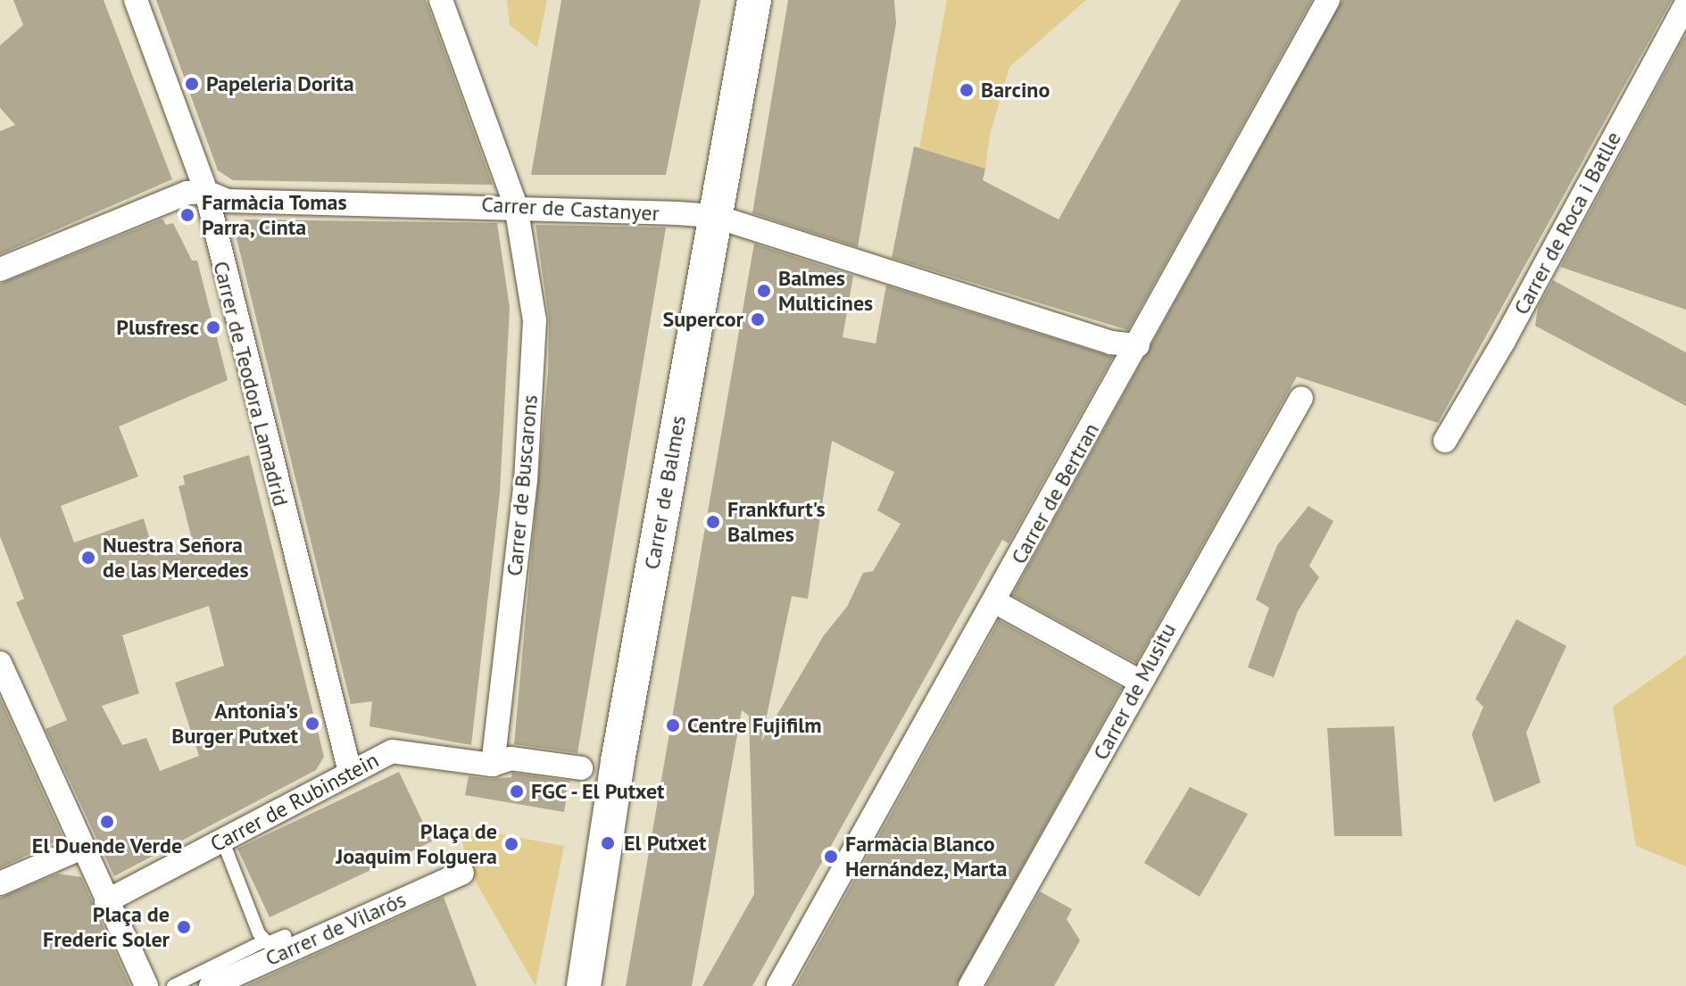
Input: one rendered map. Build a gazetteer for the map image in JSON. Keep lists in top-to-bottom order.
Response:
{
  "streets": {
    "main road": ["Carrer de Balmes"],
    "street": [
      "Carrer de Castanyer",
      "Carrer de Roca i Batlle",
      "Carrer de Teodora Lamadrid",
      "Carrer de Buscarons",
      "Carrer de Bertran",
      "Carrer de Musitu",
      "Carrer de Rubinstein",
      "Carrer de Vilarós"
    ]
  },
  "crossings": [
    ["Carrer de Castanyer", "Carrer de Teodora Lamadrid"],
    ["Carrer de Castanyer", "Carrer de Buscarons"],
    ["Carrer de Castanyer", "Carrer de Balmes"],
    ["Carrer de Castanyer", "Carrer de Bertran"],
    ["Carrer de Teodora Lamadrid", "Carrer de Rubinstein"],
    ["Carrer de Buscarons", "Carrer de Rubinstein"]
  ],
  "places": [
    "Papeleria Dorita",
    "Barcino",
    "Farmàcia Tomas Parra, Cinta",
    "Balmes Multicines",
    "Supercor",
    "Plusfresc",
    "Frankfurt's Balmes",
    "Nuestra Señora de las Mercedes",
    "Antonia's Burger Putxet",
    "Centre Fujifilm",
    "FGC - El Putxet",
    "El Duende Verde",
    "El Putxet",
    "Plaça de Joaquim Folguera",
    "Farmàcia Blanco Hernández, Marta",
    "Plaça de Frederic Soler"
  ]
}
